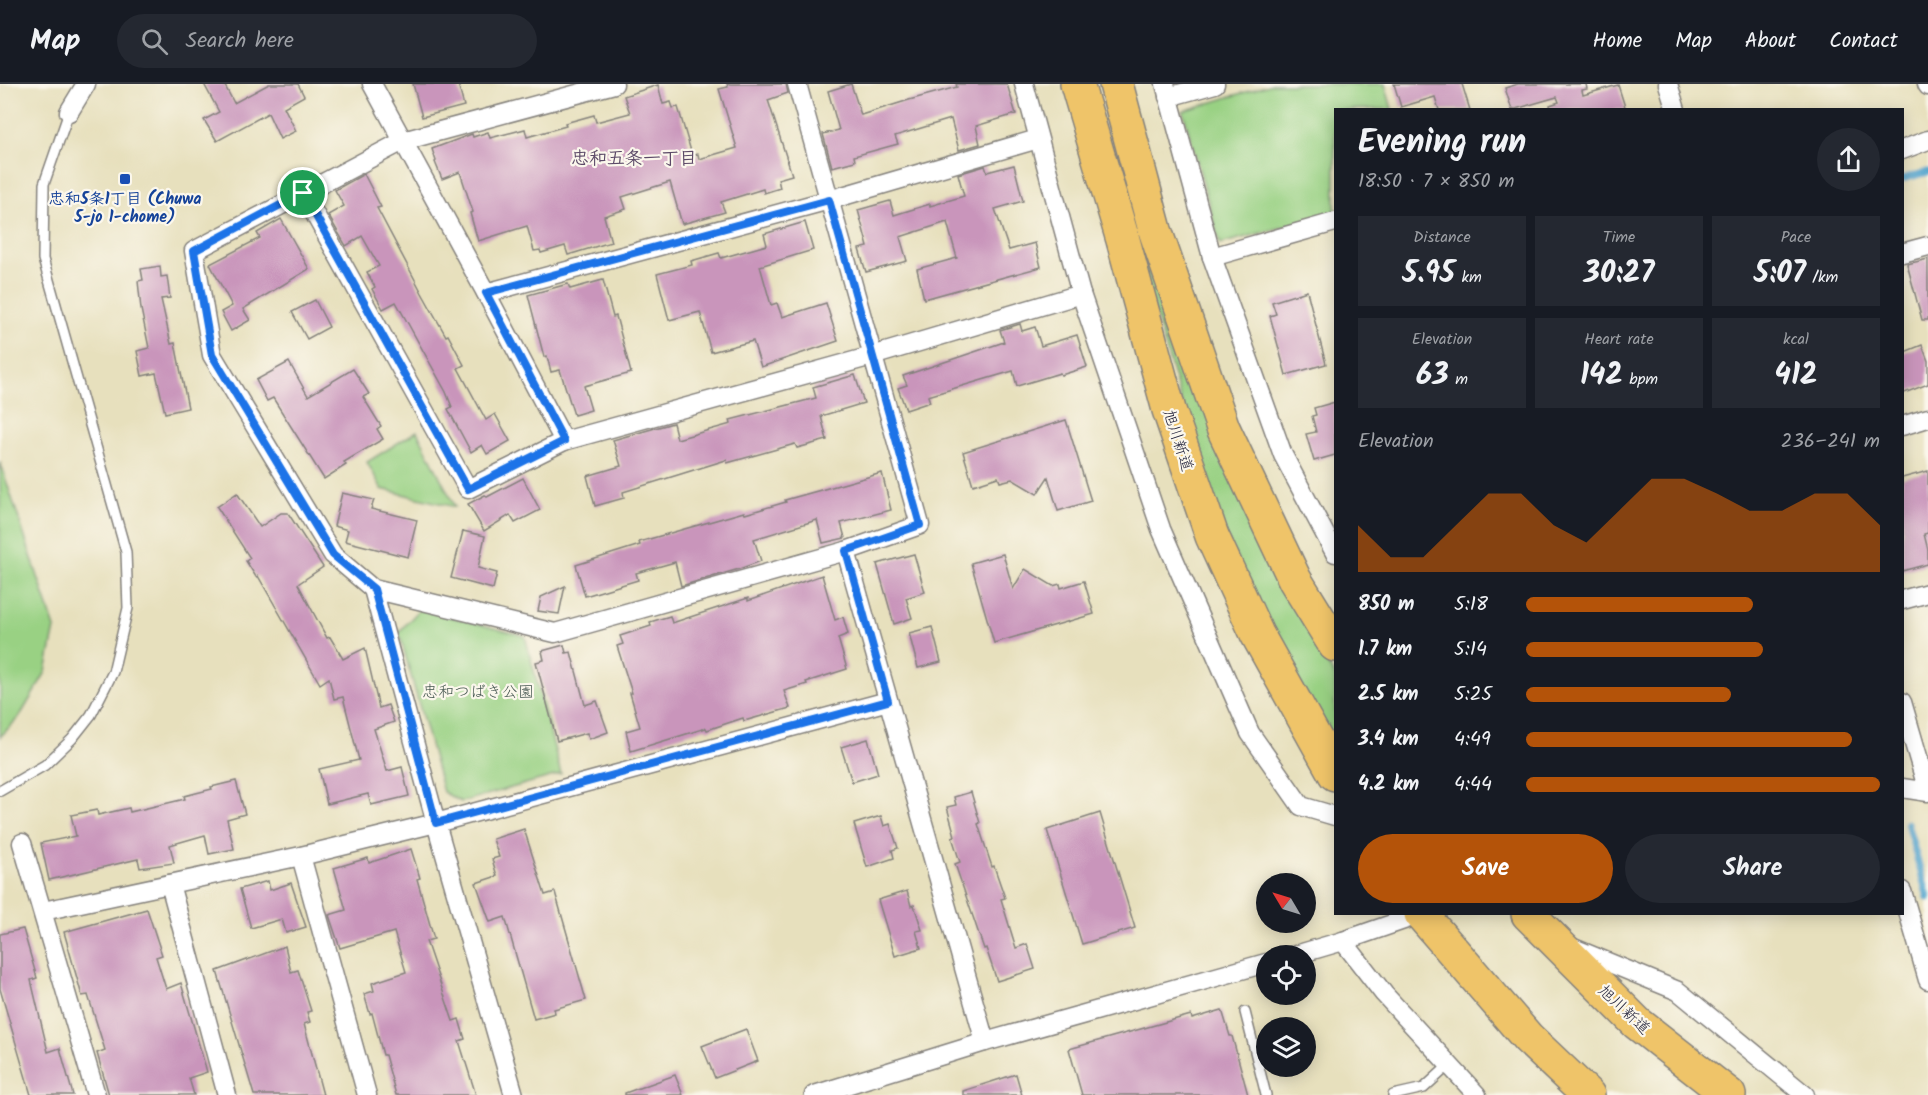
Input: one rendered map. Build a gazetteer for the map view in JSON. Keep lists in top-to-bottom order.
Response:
{
  "streets": {
    "highway": ["旭川新道"]
  },
  "districts": ["忠和五条一丁目"],
  "parks": ["忠和つばき公園"],
  "places": {
    "transit": ["忠和5条1丁目 (Chuwa 5-jo 1-chome)"]
  },
  "north": "top left",
  "page": {
    "header": "Map",
    "search": "Search here",
    "nav": [
      "Home",
      "Map",
      "About",
      "Contact"
    ],
    "heading": ["Evening run", "18:50 · 7 × 850 m"],
    "stats": [
      ["Distance", "5.95 km"],
      ["Time", "30:27"],
      ["Pace", "5:07 /km"],
      ["Elevation", "63 m"],
      ["Heart rate", "142 bpm"],
      ["kcal", "412"]
    ],
    "chart": ["Elevation", "236–241 m"],
    "list": [
      {
        "name": "850 m",
        "note": "5:18"
      },
      {
        "name": "1.7 km",
        "note": "5:14"
      },
      {
        "name": "2.5 km",
        "note": "5:25"
      },
      {
        "name": "3.4 km",
        "note": "4:49"
      },
      {
        "name": "4.2 km",
        "note": "4:44"
      }
    ],
    "buttons": ["Save", "Share"]
  }
}
